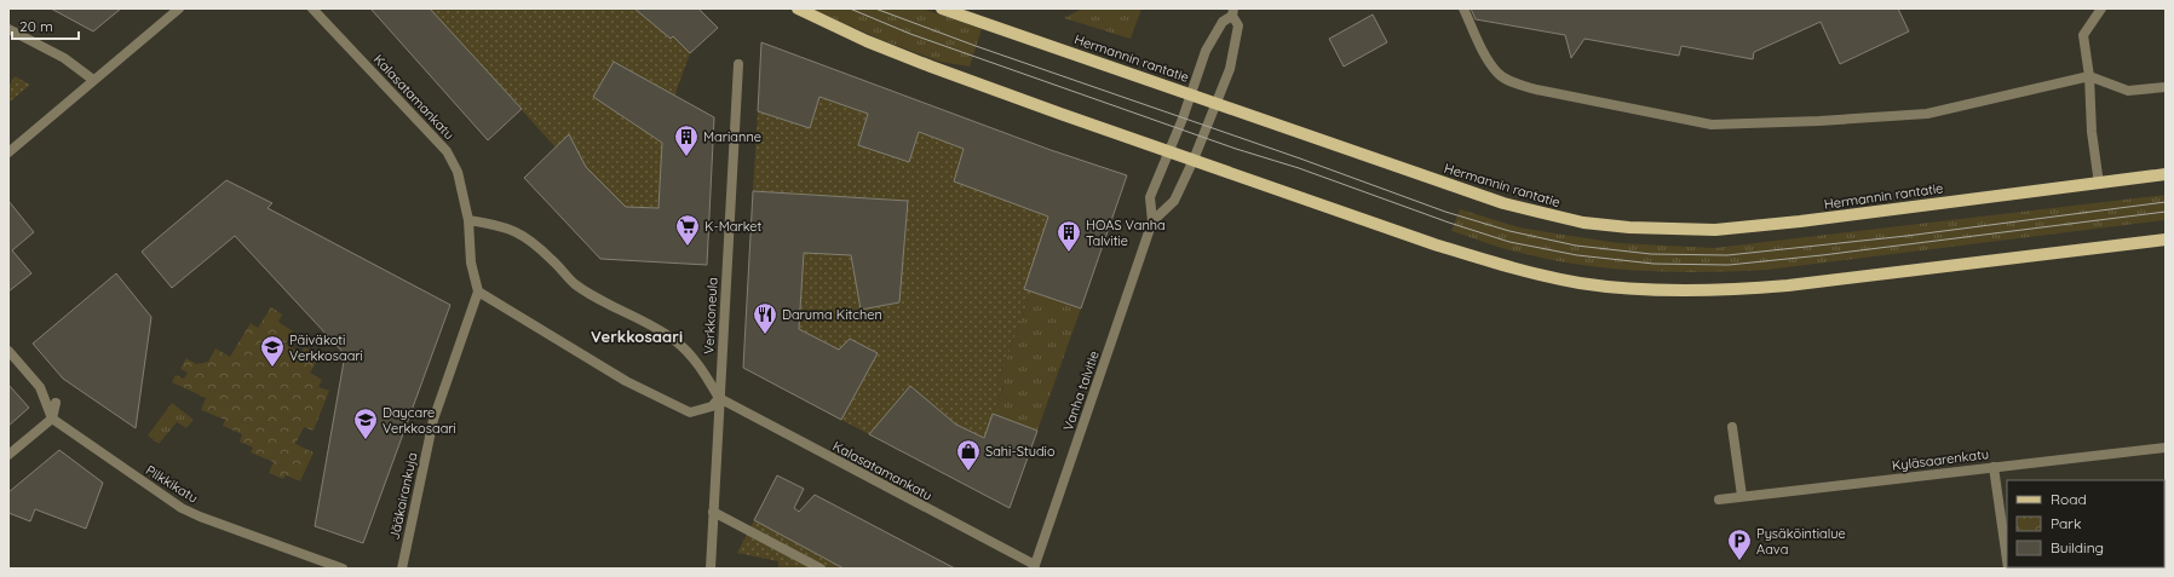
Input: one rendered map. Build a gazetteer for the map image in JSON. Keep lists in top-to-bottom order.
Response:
{
  "streets": {
    "main road": ["Hermannin rantatie"],
    "street": [
      "Kalasatamankatu",
      "Verkkoneula",
      "Vanha talvitie",
      "Kyläsaarenkatu",
      "Pilkkikatu",
      "Jääkairankuja"
    ]
  },
  "crossings": [
    ["Hermannin rantatie", "Vanha talvitie"],
    ["Kalasatamankatu", "Verkkoneula"],
    ["Kalasatamankatu", "Vanha talvitie"],
    ["Kalasatamankatu", "Jääkairankuja"]
  ],
  "districts": ["Verkkosaari"],
  "places": {
    "building": ["Marianne", "HOAS Vanha Talvitie"],
    "supermarket": ["K-Market"],
    "restaurant": ["Daruma Kitchen"],
    "school or university": ["Päiväkoti Verkkosaari", "Daycare Verkkosaari"],
    "shop": ["Sahi-Studio"],
    "parking": ["Pysäköintialue Aava"]
  },
  "legend": ["Road", "Park", "Building"],
  "scale_bar": "20 m"
}
